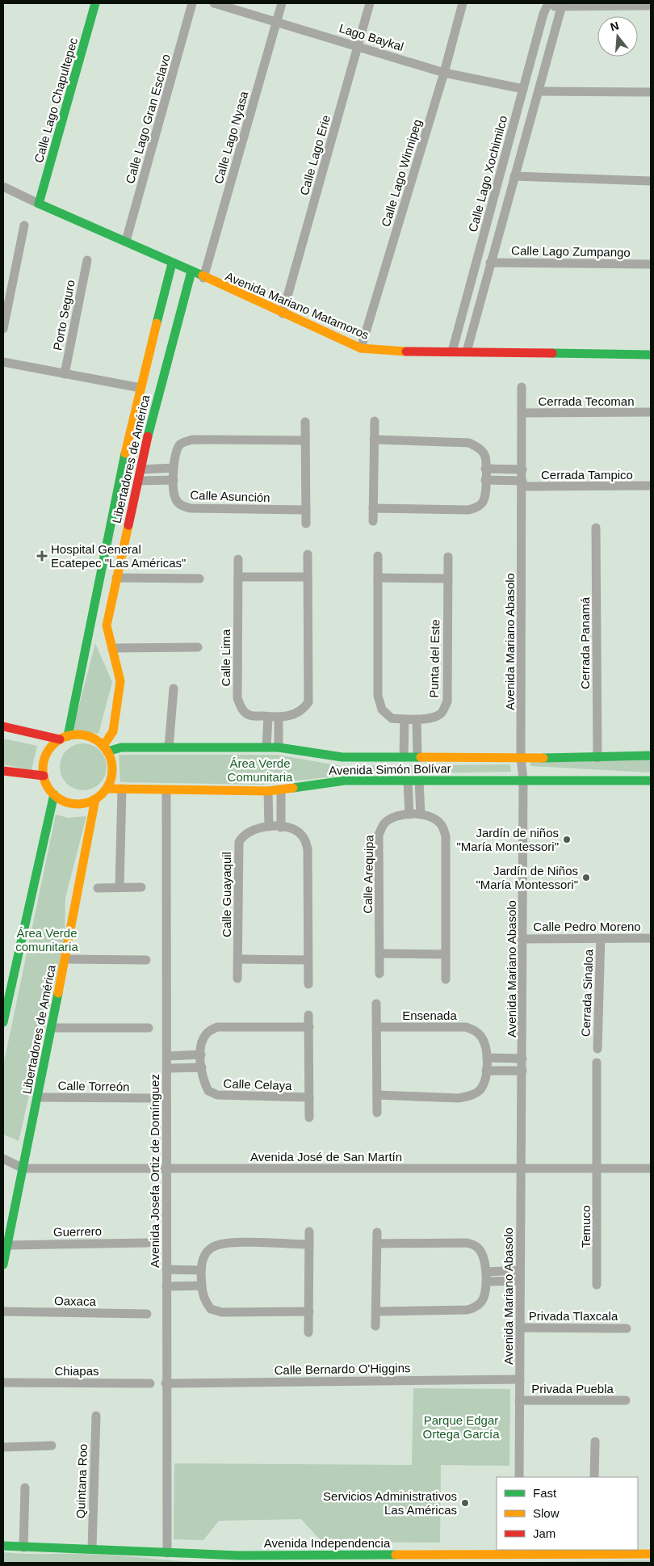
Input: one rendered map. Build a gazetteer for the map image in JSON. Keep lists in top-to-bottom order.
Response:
{
  "streets": {
    "main road": [
      "Calle Lago Chapultepec",
      "Avenida Mariano Matamoros",
      "Libertadores de América",
      "Avenida Simón Bolívar",
      "Avenida Independencia"
    ],
    "street": [
      "Lago Baykal",
      "Calle Lago Gran Esclavo",
      "Calle Lago Nyasa",
      "Calle Lago Erie",
      "Calle Lago Winnipeg",
      "Calle Lago Xochimilco",
      "Calle Lago Zumpango",
      "Porto Seguro",
      "Cerrada Tecoman",
      "Cerrada Tampico",
      "Calle Asunción",
      "Avenida Mariano Abasolo",
      "Cerrada Panamá",
      "Calle Lima",
      "Punta del Este",
      "Calle Arequipa",
      "Calle Guayaquil",
      "Calle Pedro Moreno",
      "Cerrada Sinaloa",
      "Ensenada",
      "Calle Celaya",
      "Calle Torreón",
      "Avenida José de San Martín",
      "Avenida Josefa Ortiz de Domínguez",
      "Temuco",
      "Guerrero",
      "Oaxaca",
      "Privada Tlaxcala",
      "Calle Bernardo O'Higgins",
      "Chiapas",
      "Privada Puebla",
      "Quintana Roo"
    ]
  },
  "crossings": [
    ["Lago Baykal", "Calle Lago Nyasa"],
    ["Lago Baykal", "Calle Lago Erie"],
    ["Lago Baykal", "Calle Lago Winnipeg"],
    ["Lago Baykal", "Calle Lago Xochimilco"],
    ["Calle Lago Chapultepec", "Avenida Mariano Matamoros"],
    ["Calle Lago Gran Esclavo", "Avenida Mariano Matamoros"],
    ["Calle Lago Nyasa", "Avenida Mariano Matamoros"],
    ["Calle Lago Erie", "Avenida Mariano Matamoros"],
    ["Calle Lago Winnipeg", "Avenida Mariano Matamoros"],
    ["Calle Lago Xochimilco", "Avenida Mariano Matamoros"],
    ["Avenida Mariano Matamoros", "Libertadores de América"],
    ["Cerrada Tecoman", "Avenida Mariano Abasolo"],
    ["Libertadores de América", "Calle Asunción"],
    ["Libertadores de América", "Avenida Simón Bolívar"],
    ["Libertadores de América", "Calle Torreón"],
    ["Libertadores de América", "Avenida José de San Martín"],
    ["Libertadores de América", "Guerrero"],
    ["Cerrada Tampico", "Avenida Mariano Abasolo"],
    ["Avenida Mariano Abasolo", "Avenida Simón Bolívar"],
    ["Avenida Mariano Abasolo", "Calle Pedro Moreno"],
    ["Avenida Mariano Abasolo", "Avenida José de San Martín"],
    ["Avenida Mariano Abasolo", "Privada Tlaxcala"],
    ["Avenida Mariano Abasolo", "Calle Bernardo O'Higgins"],
    ["Avenida Mariano Abasolo", "Privada Puebla"],
    ["Cerrada Panamá", "Avenida Simón Bolívar"],
    ["Avenida Simón Bolívar", "Avenida Josefa Ortiz de Domínguez"],
    ["Calle Pedro Moreno", "Cerrada Sinaloa"],
    ["Avenida José de San Martín", "Avenida Josefa Ortiz de Domínguez"],
    ["Avenida José de San Martín", "Temuco"],
    ["Avenida Josefa Ortiz de Domínguez", "Calle Bernardo O'Higgins"],
    ["Avenida Josefa Ortiz de Domínguez", "Avenida Independencia"],
    ["Quintana Roo", "Avenida Independencia"]
  ],
  "parks": ["Área Verde Comunitaria", "Área Verde comunitaria", "Parque Edgar Ortega García"],
  "places": {
    "health": ["Hospital General Ecatepec \"Las Américas\""],
    "other": ["Jardín de niños \"María Montessori\"", "Jardín de Niños \"María Montessori\"", "Servicios Administrativos Las Américas"]
  },
  "legend": ["Fast", "Slow", "Jam"],
  "north": "top"
}
